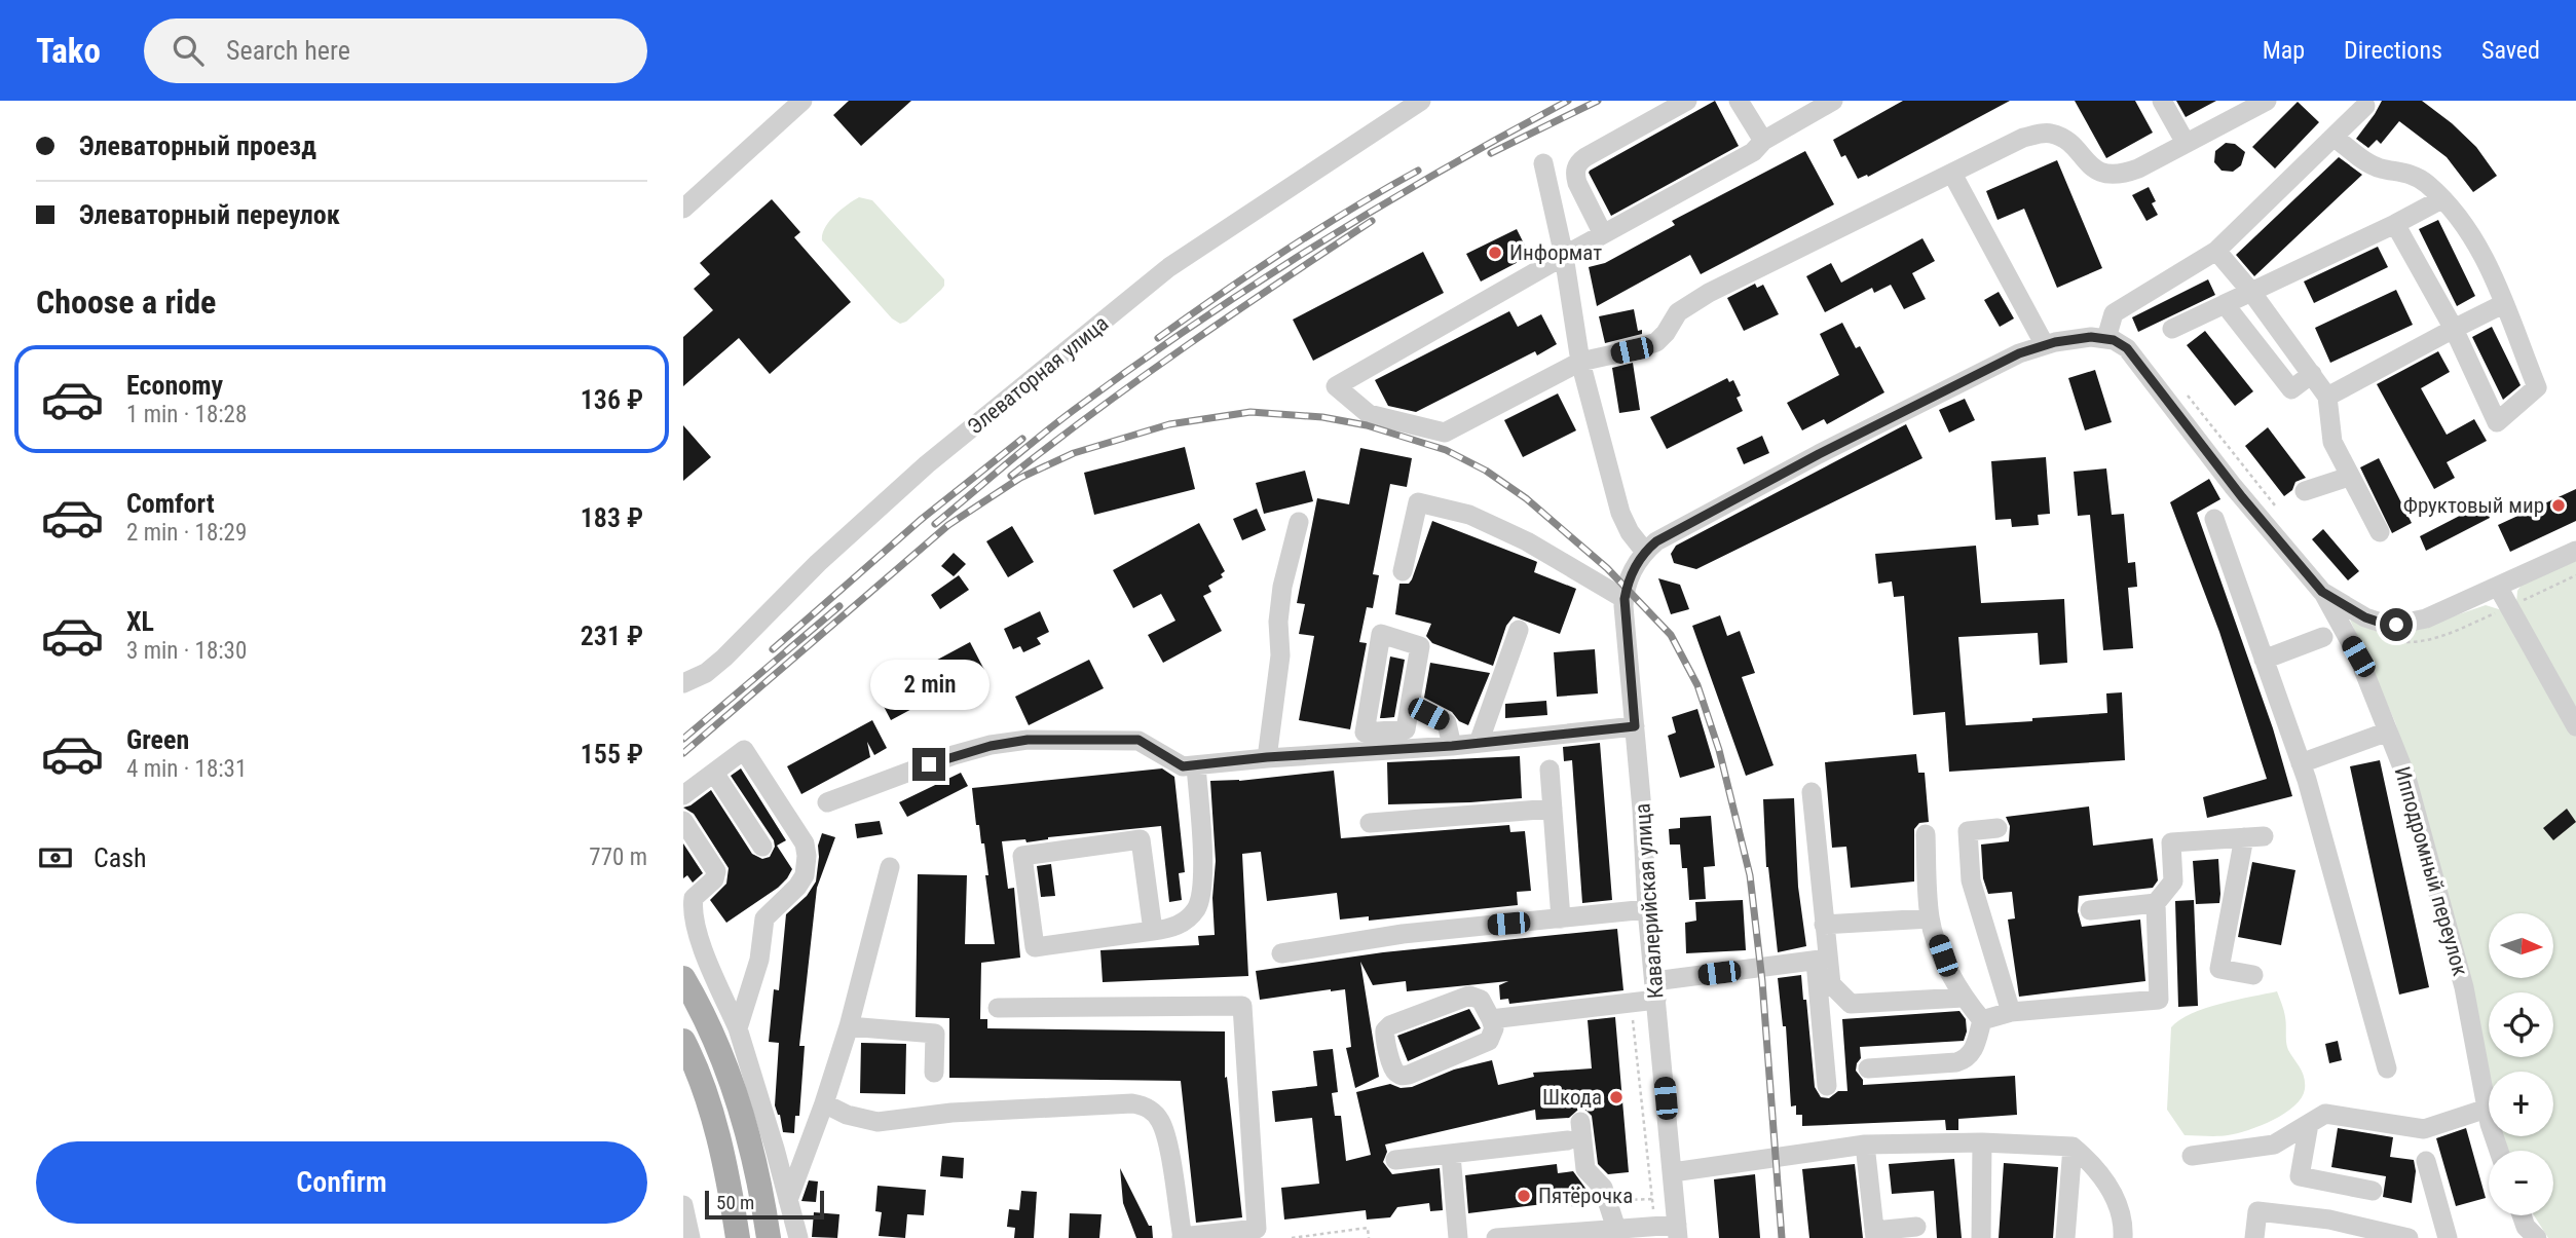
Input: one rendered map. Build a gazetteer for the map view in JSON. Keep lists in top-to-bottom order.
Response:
{
  "streets": {
    "street": ["Элеваторная улица", "Ипподромный переулок", "Кавалерийская улица"]
  },
  "places": [
    "Информат",
    "Фруктовый мир",
    "Шкода",
    "Пятёрочка"
  ],
  "scale_bar": "50 m",
  "north": "right",
  "page": {
    "header": "Tako",
    "search": "Search here",
    "nav": ["Map", "Directions", "Saved"],
    "banner": ["Элеваторный проезд", "Элеваторный переулок"],
    "heading": "Choose a ride",
    "list": [
      {
        "name": "Economy",
        "note": "1 min · 18:28",
        "value": "136 ₽"
      },
      {
        "name": "Comfort",
        "note": "2 min · 18:29",
        "value": "183 ₽"
      },
      {
        "name": "XL",
        "note": "3 min · 18:30",
        "value": "231 ₽"
      },
      {
        "name": "Green",
        "note": "4 min · 18:31",
        "value": "155 ₽"
      }
    ],
    "bubble": "2 min",
    "pay": ["Cash", "770 m"],
    "map_buttons": ["+", "−"],
    "buttons": "Confirm",
    "scale": "50 m"
  }
}
